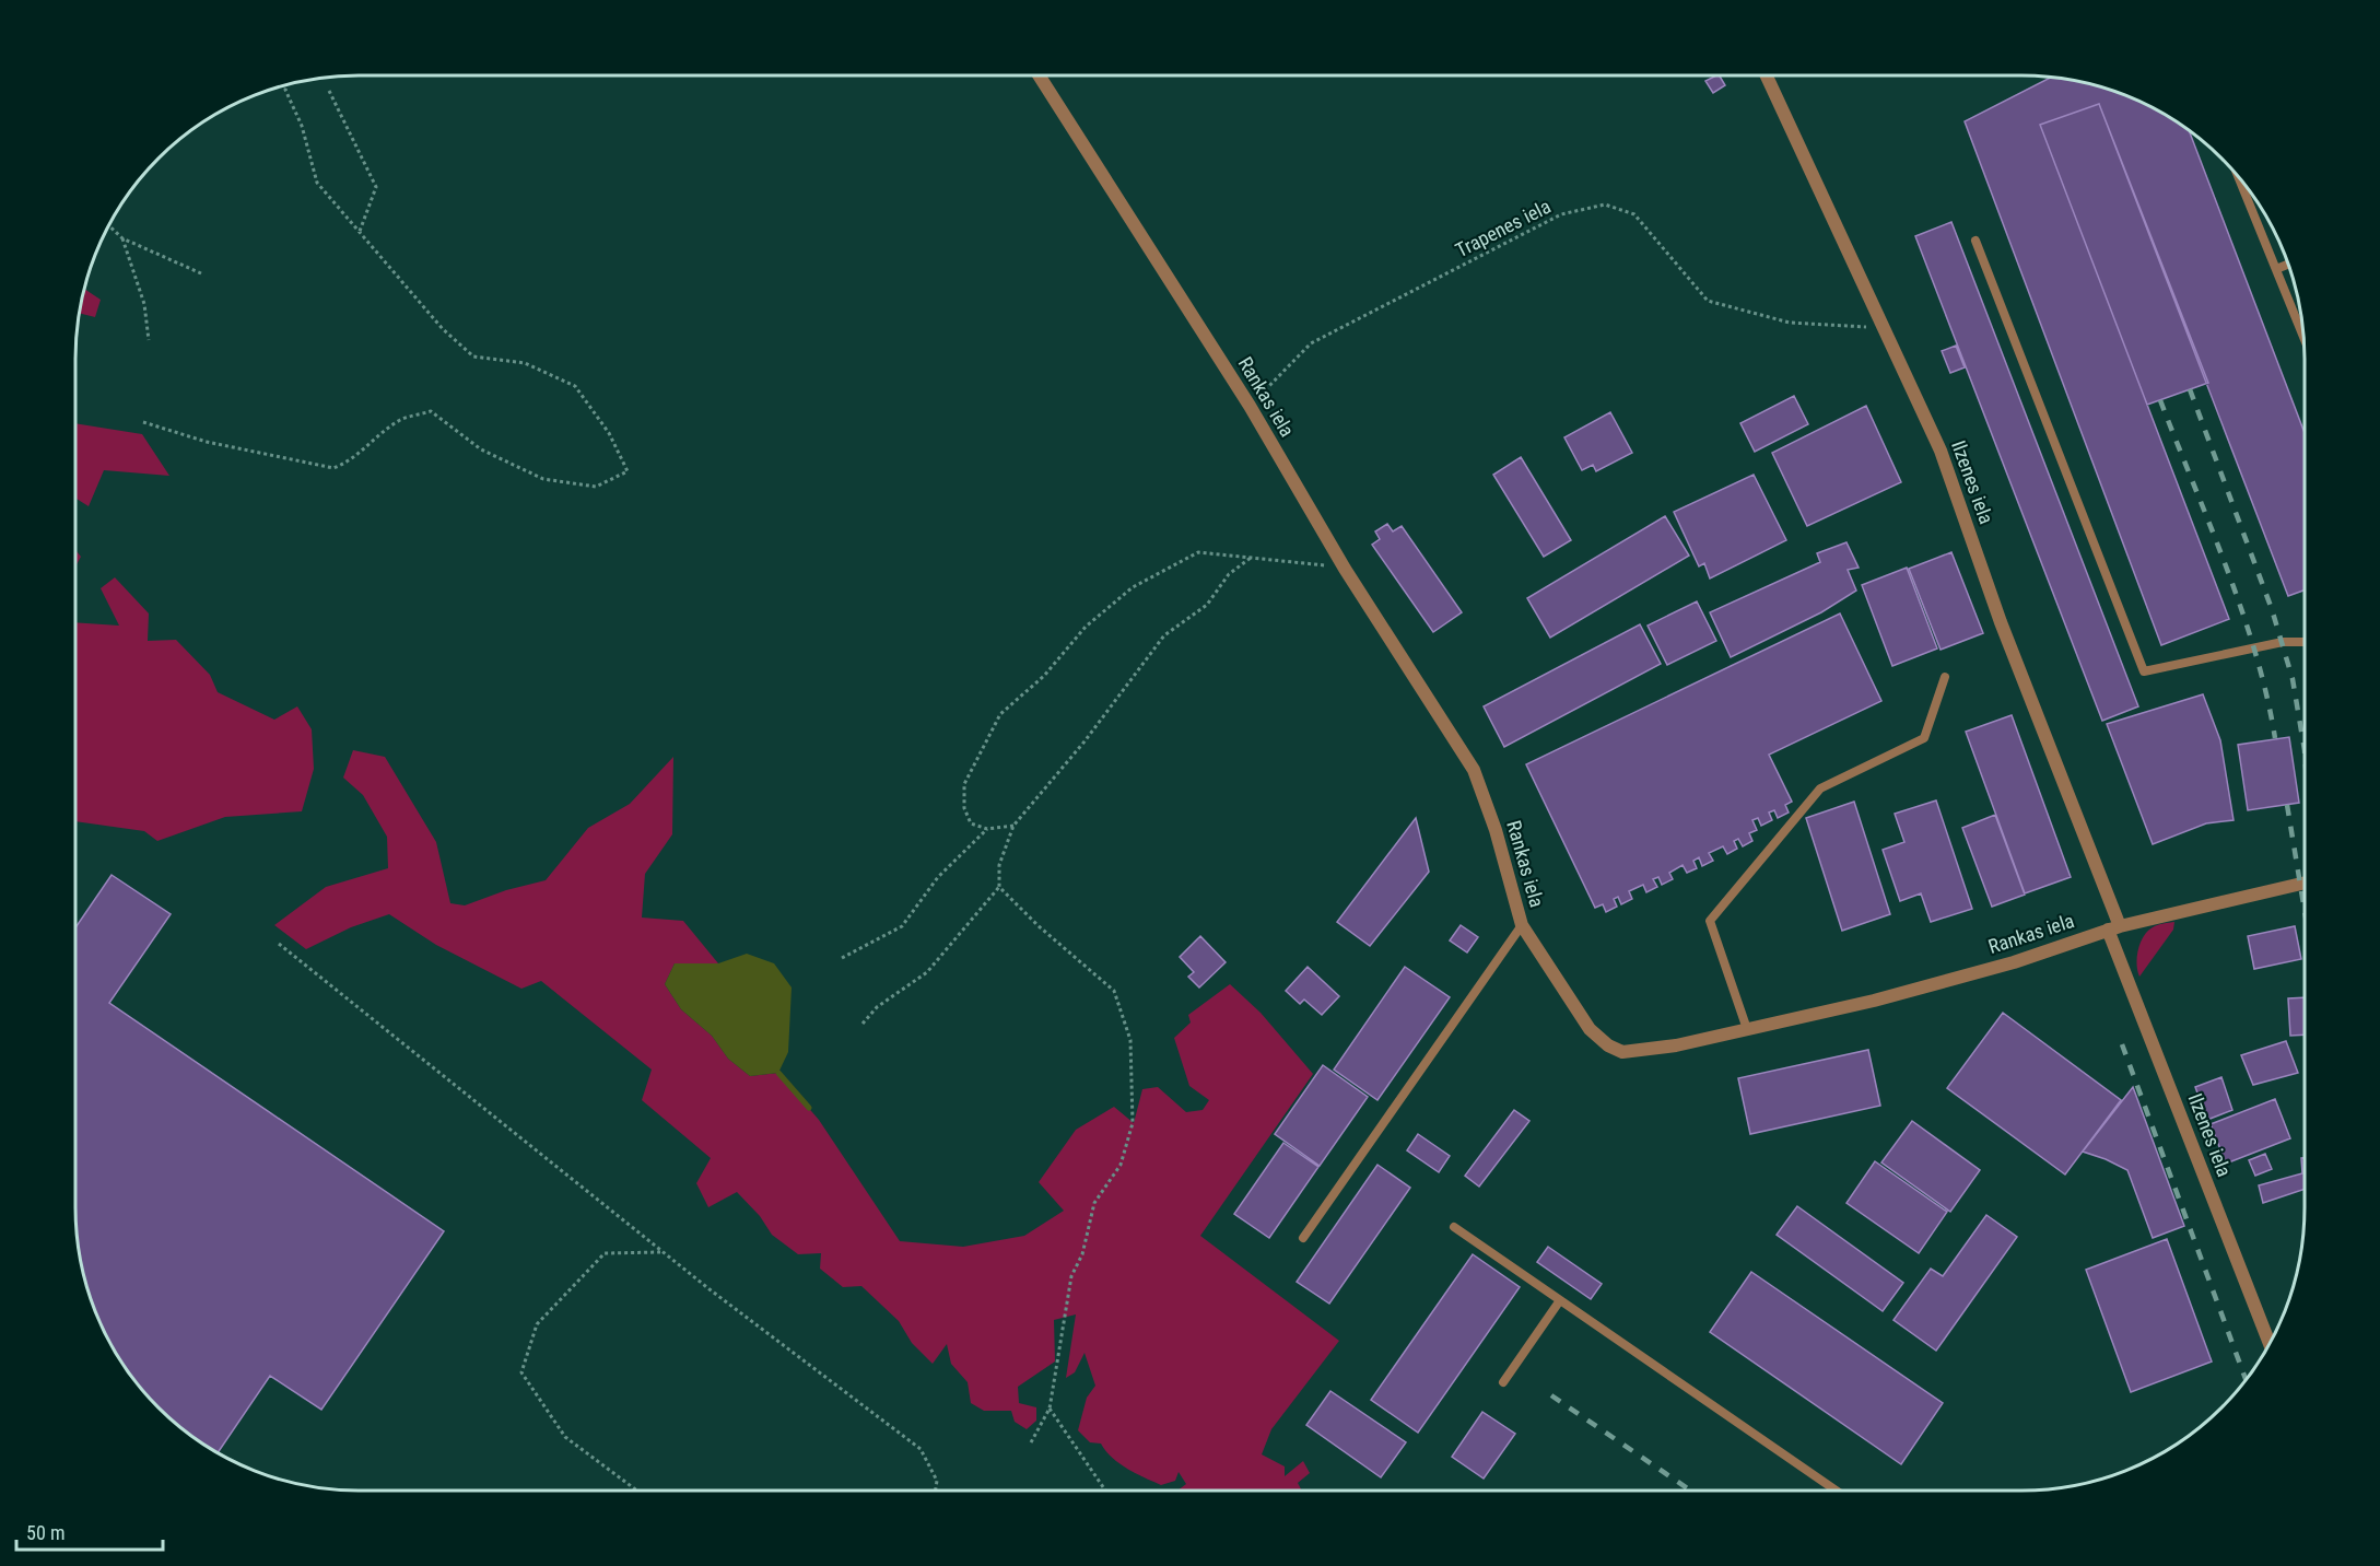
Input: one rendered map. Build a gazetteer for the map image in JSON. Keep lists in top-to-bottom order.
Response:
{
  "streets": {
    "street": ["Rankas iela", "Ilzenes iela"],
    "path": ["Trapenes iela"]
  },
  "crossings": [
    ["Trapenes iela", "Rankas iela"],
    ["Trapenes iela", "Ilzenes iela"],
    ["Rankas iela", "Ilzenes iela"]
  ],
  "scale_bar": "50 m"
}
